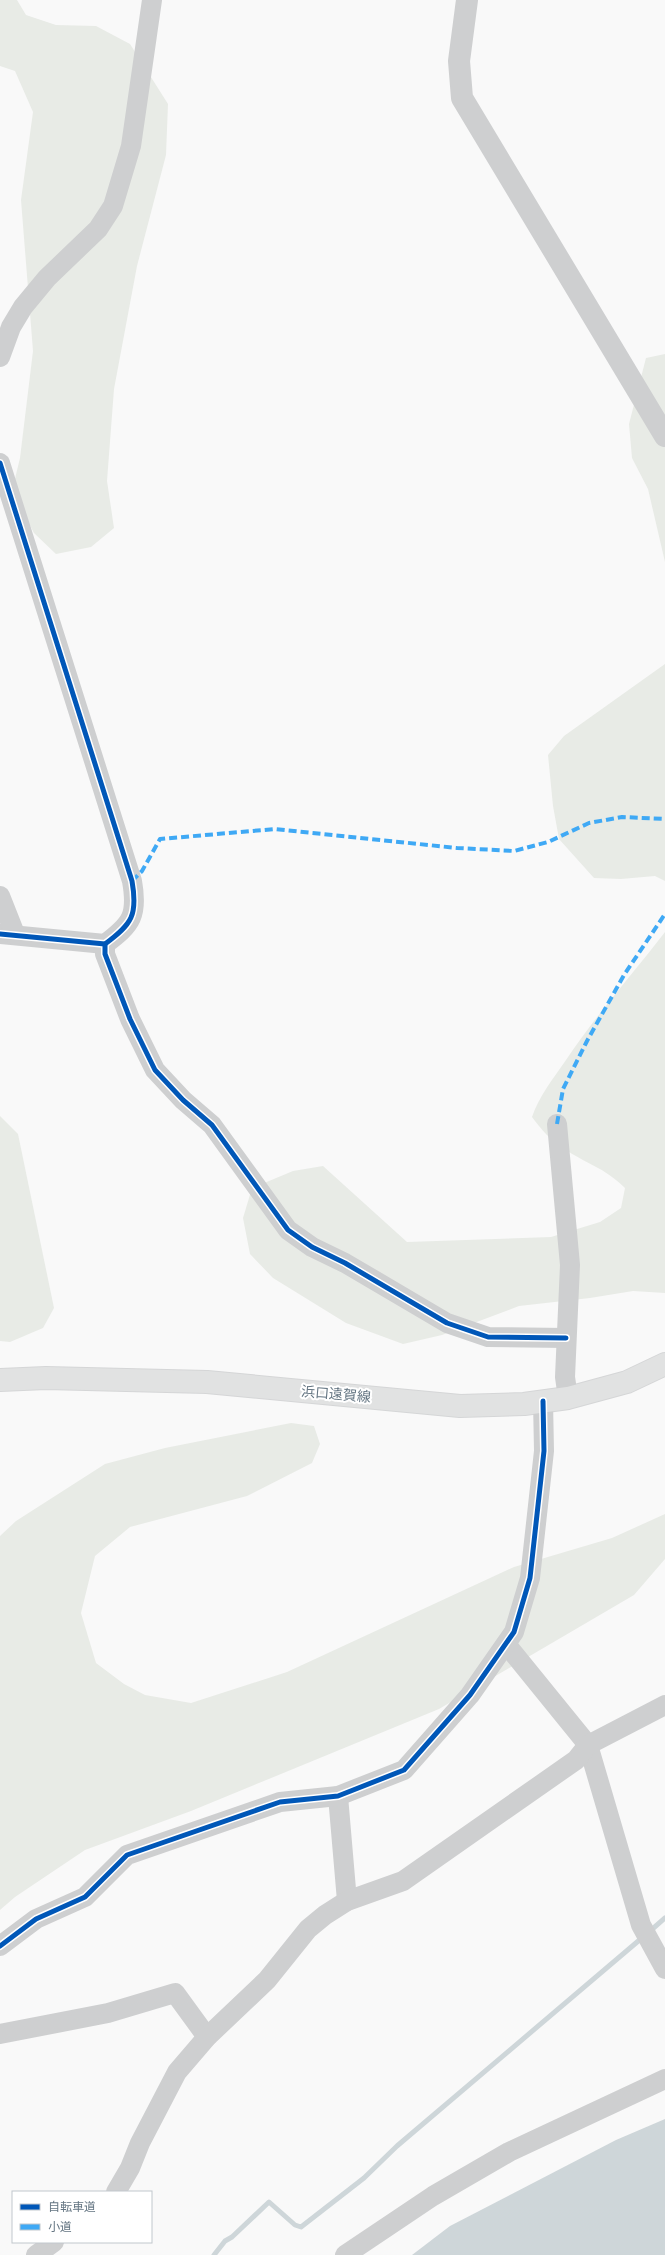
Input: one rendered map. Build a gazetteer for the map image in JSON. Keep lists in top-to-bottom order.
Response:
{
  "streets": {
    "main road": ["浜口遠賀線"]
  },
  "legend": ["自転車道", "小道"]
}
